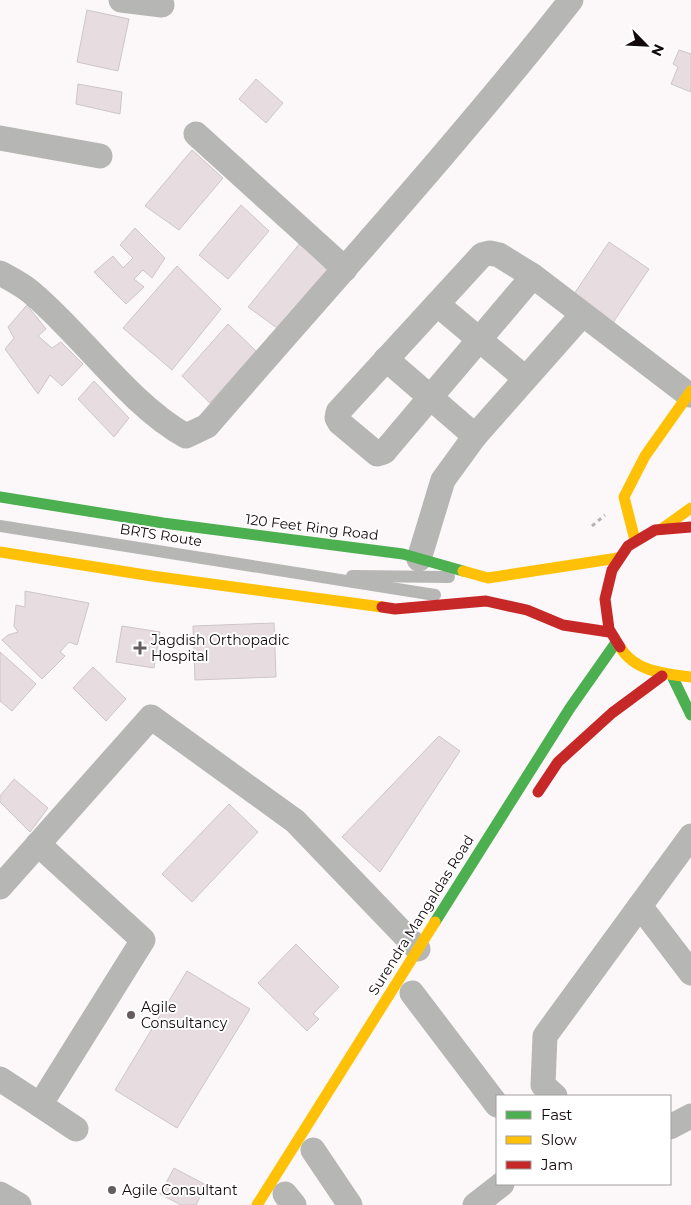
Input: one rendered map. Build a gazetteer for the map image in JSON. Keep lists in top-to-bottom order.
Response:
{
  "streets": {
    "main road": ["120 Feet Ring Road", "Surendra Mangaldas Road"],
    "lane": ["BRTS Route"]
  },
  "crossings": [
    ["120 Feet Ring Road", "BRTS Route"]
  ],
  "places": {
    "health": ["Jagdish Orthopadic Hospital"],
    "other": ["Agile Consultancy", "Agile Consultant"]
  },
  "legend": ["Fast", "Slow", "Jam"],
  "north": "bottom right"
}
